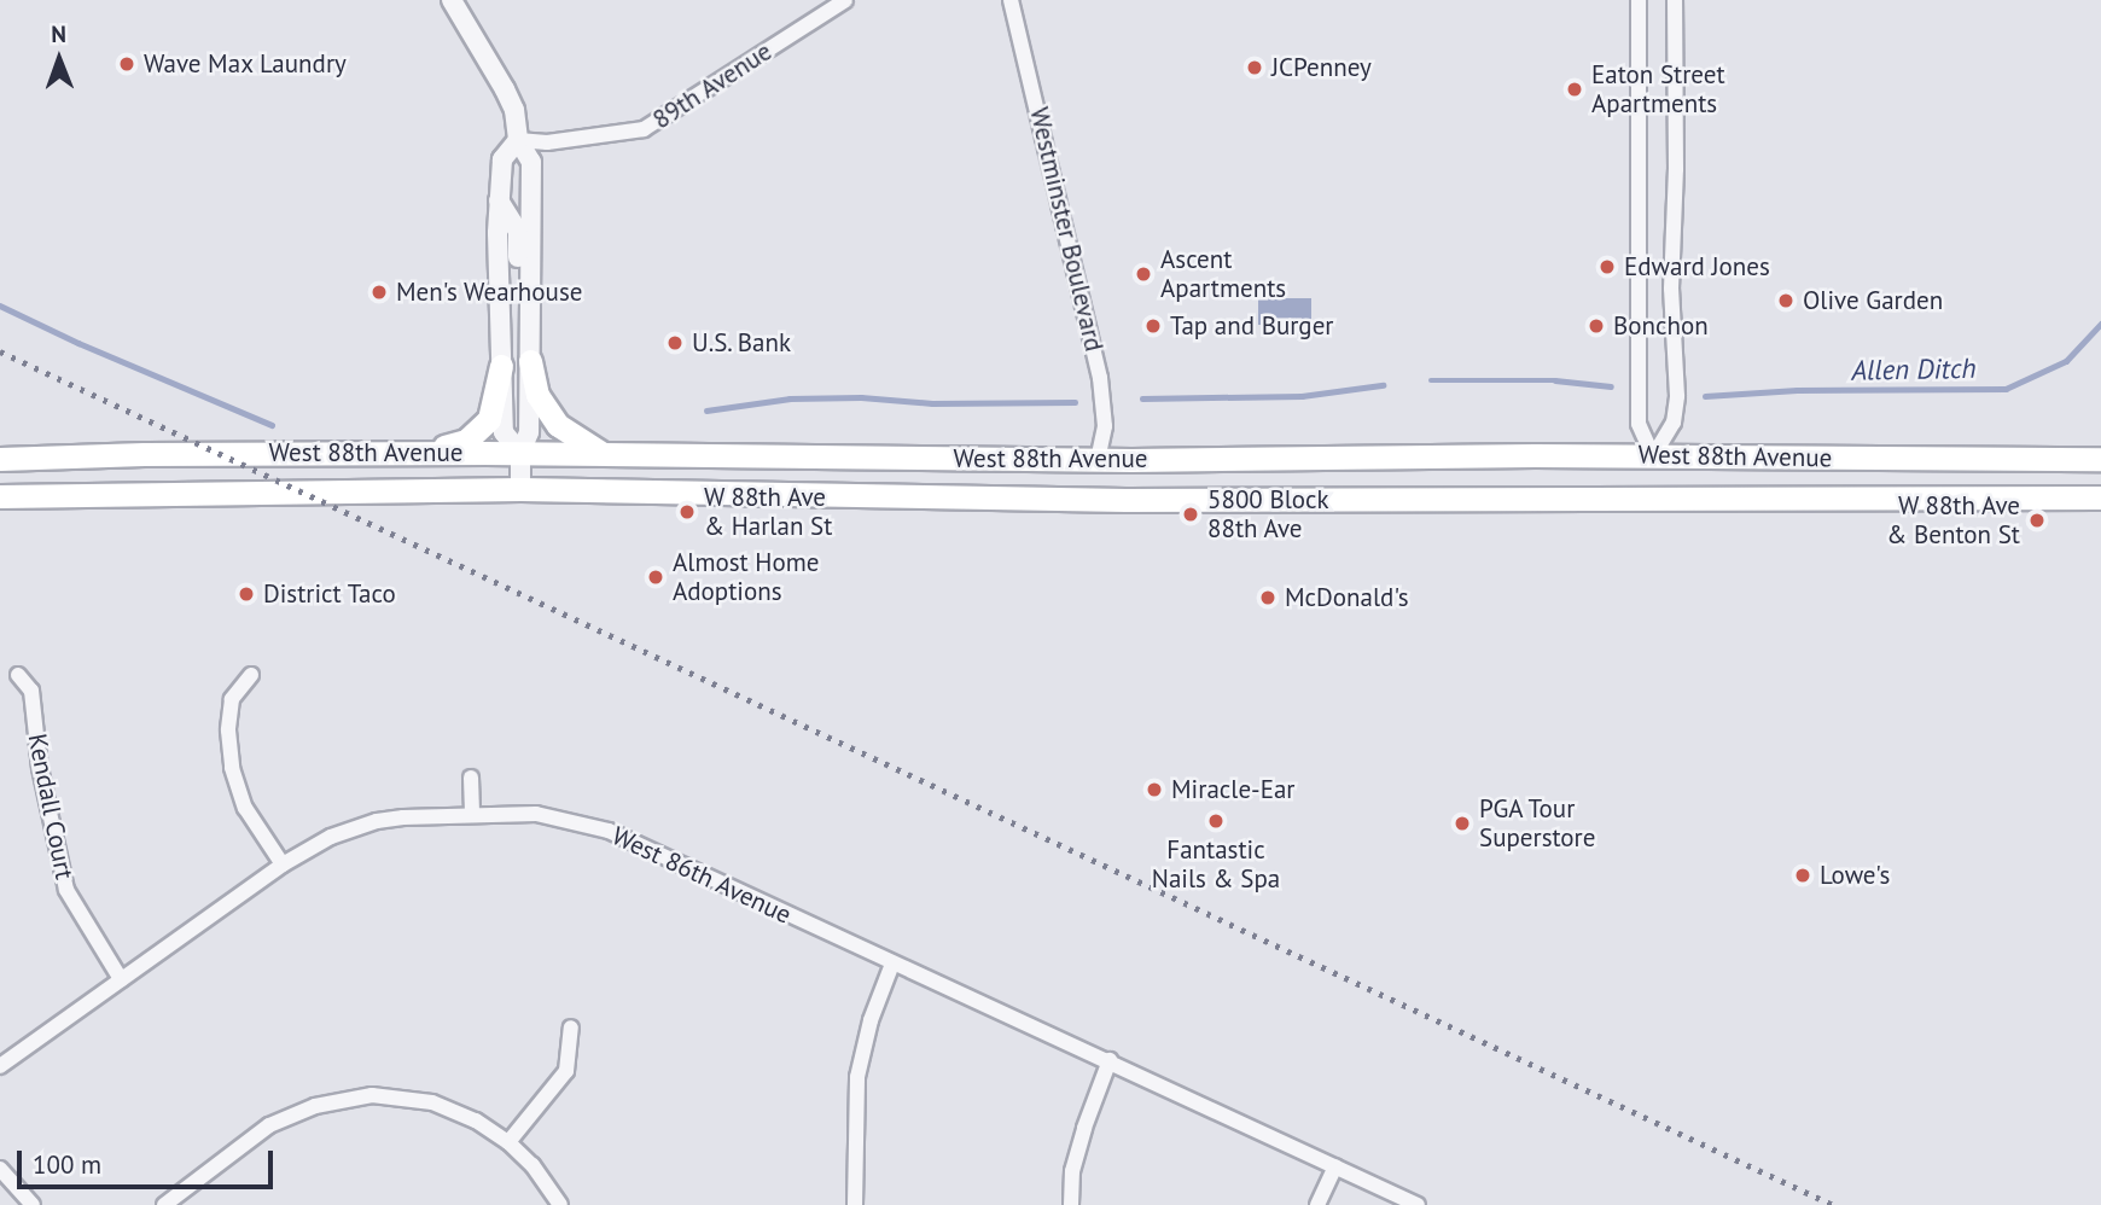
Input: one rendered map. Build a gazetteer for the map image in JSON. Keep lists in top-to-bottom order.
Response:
{
  "streets": {
    "main road": ["West 88th Avenue"],
    "street": [
      "89th Avenue",
      "Westminster Boulevard",
      "Kendall Court",
      "West 86th Avenue"
    ]
  },
  "crossings": [
    ["Westminster Boulevard", "West 88th Avenue"],
    ["Kendall Court", "West 86th Avenue"]
  ],
  "water": ["Allen Ditch"],
  "places": [
    "Wave Max Laundry",
    "JCPenney",
    "Eaton Street Apartments",
    "Edward Jones",
    "Ascent Apartments",
    "Men's Wearhouse",
    "Olive Garden",
    "Tap and Burger",
    "Bonchon",
    "U.S. Bank",
    "W 88th Ave & Harlan St",
    "5800 Block 88th Ave",
    "W 88th Ave & Benton St",
    "Almost Home Adoptions",
    "District Taco",
    "McDonald's",
    "Miracle-Ear",
    "Fantastic Nails & Spa",
    "PGA Tour Superstore",
    "Lowe's"
  ],
  "scale_bar": "100 m",
  "north": "top"
}
